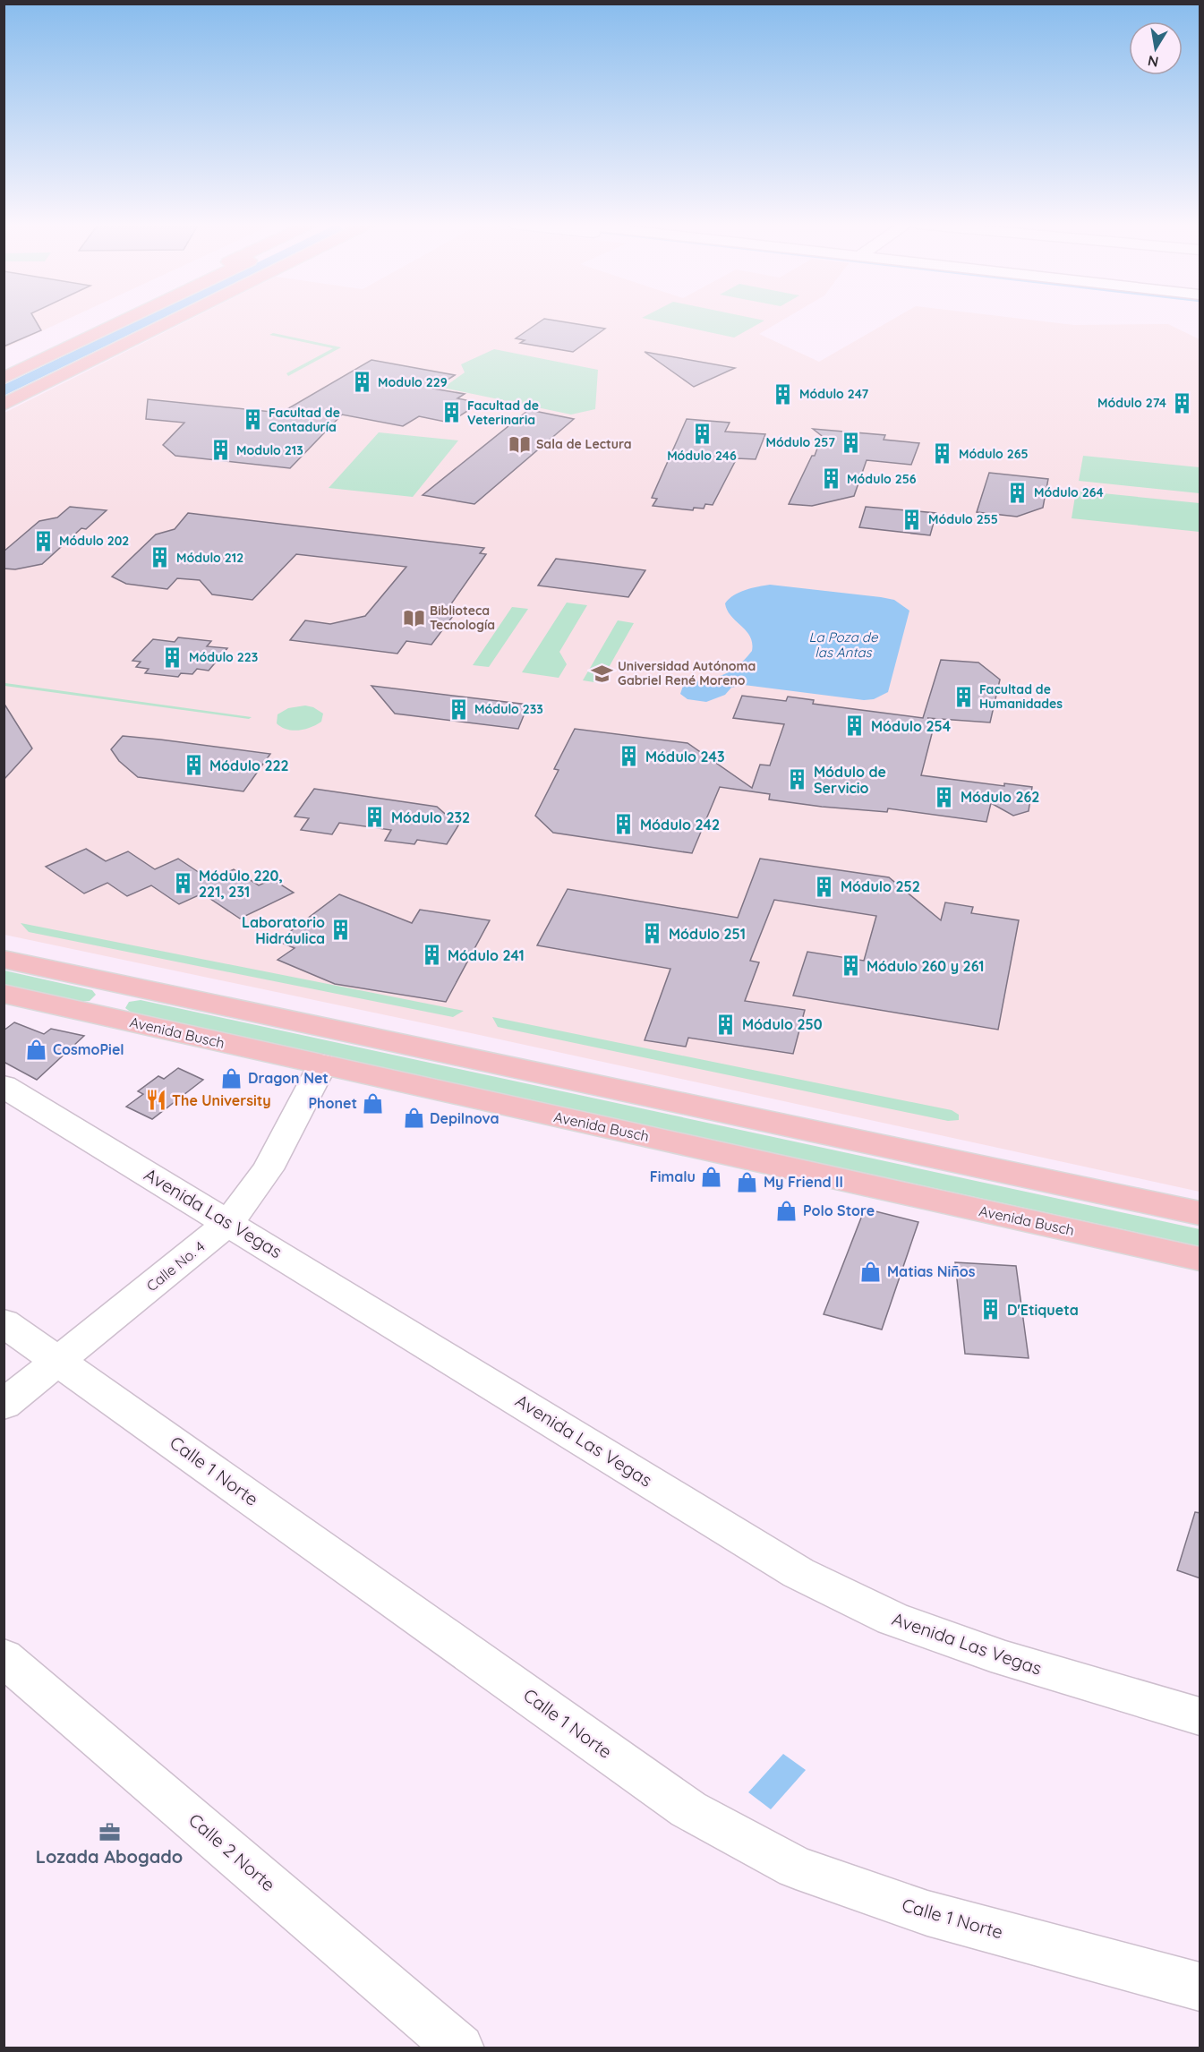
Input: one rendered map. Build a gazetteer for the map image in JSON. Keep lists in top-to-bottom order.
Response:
{
  "streets": {
    "main road": ["Avenida Busch"],
    "street": [
      "Avenida Las Vegas",
      "Calle No. 4",
      "Calle 1 Norte",
      "Calle 2 Norte"
    ]
  },
  "crossings": [
    ["Avenida Busch", "Calle No. 4"],
    ["Avenida Las Vegas", "Calle No. 4"],
    ["Calle No. 4", "Calle 1 Norte"]
  ],
  "water": ["La Poza de las Antas"],
  "places": {
    "building": [
      "Modulo 229",
      "Módulo 247",
      "Módulo 274",
      "Facultad de Veterinaria",
      "Facultad de Contaduría",
      "Módulo 246",
      "Módulo 257",
      "Modulo 213",
      "Módulo 265",
      "Módulo 256",
      "Módulo 264",
      "Módulo 255",
      "Módulo 202",
      "Módulo 212",
      "Módulo 223",
      "Facultad de Humanidades",
      "Módulo 233",
      "Módulo 254",
      "Módulo 243",
      "Módulo 222",
      "Módulo de Servicio",
      "Módulo 262",
      "Módulo 232",
      "Módulo 242",
      "Módulo 220, 221, 231",
      "Módulo 252",
      "Laboratorio Hidráulica",
      "Módulo 251",
      "Módulo 241",
      "Módulo 260 y 261",
      "Módulo 250",
      "D'Etiqueta"
    ],
    "library": ["Sala de Lectura", "Biblioteca Tecnología"],
    "school or university": ["Universidad Autónoma Gabriel René Moreno"],
    "shop": [
      "CosmoPiel",
      "Dragon Net",
      "Phonet",
      "Depilnova",
      "Fimalu",
      "My Friend II",
      "Polo Store",
      "Matias Niños"
    ],
    "restaurant": ["The University"],
    "office": ["Lozada Abogado"]
  },
  "north": "bottom"
}
